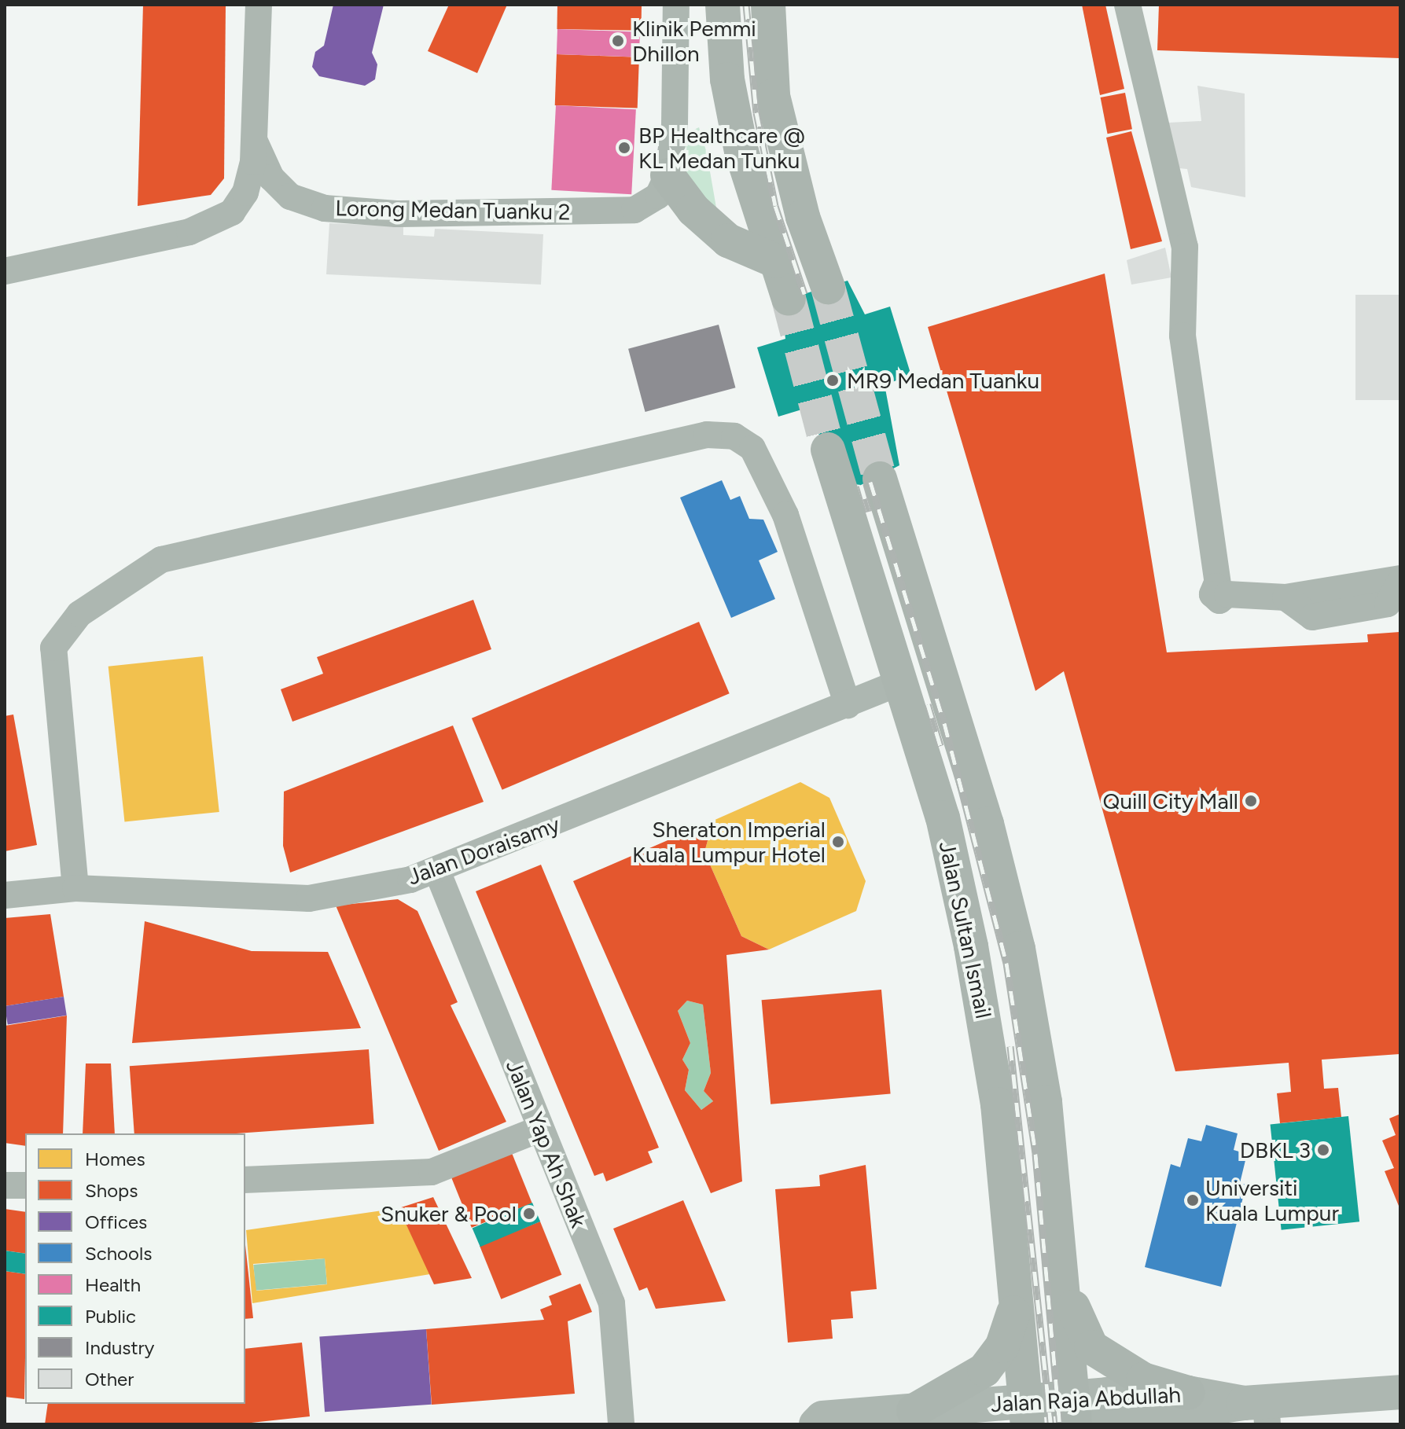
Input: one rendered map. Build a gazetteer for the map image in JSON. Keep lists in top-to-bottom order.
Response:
{
  "streets": {
    "main road": ["Jalan Sultan Ismail"],
    "street": [
      "Lorong Medan Tuanku 2",
      "Jalan Doraisamy",
      "Jalan Yap Ah Shak",
      "Jalan Raja Abdullah"
    ]
  },
  "crossings": [
    ["Jalan Doraisamy", "Jalan Sultan Ismail"],
    ["Jalan Doraisamy", "Jalan Yap Ah Shak"],
    ["Jalan Sultan Ismail", "Jalan Raja Abdullah"]
  ],
  "places": [
    "Klinik Pemmi Dhillon",
    "BP Healthcare @ KL Medan Tunku",
    "MR9 Medan Tuanku",
    "Quill City Mall",
    "Sheraton Imperial Kuala Lumpur Hotel",
    "DBKL 3",
    "Universiti Kuala Lumpur",
    "Snuker & Pool"
  ],
  "legend": [
    "Homes",
    "Shops",
    "Offices",
    "Schools",
    "Health",
    "Public",
    "Industry",
    "Other"
  ]
}
